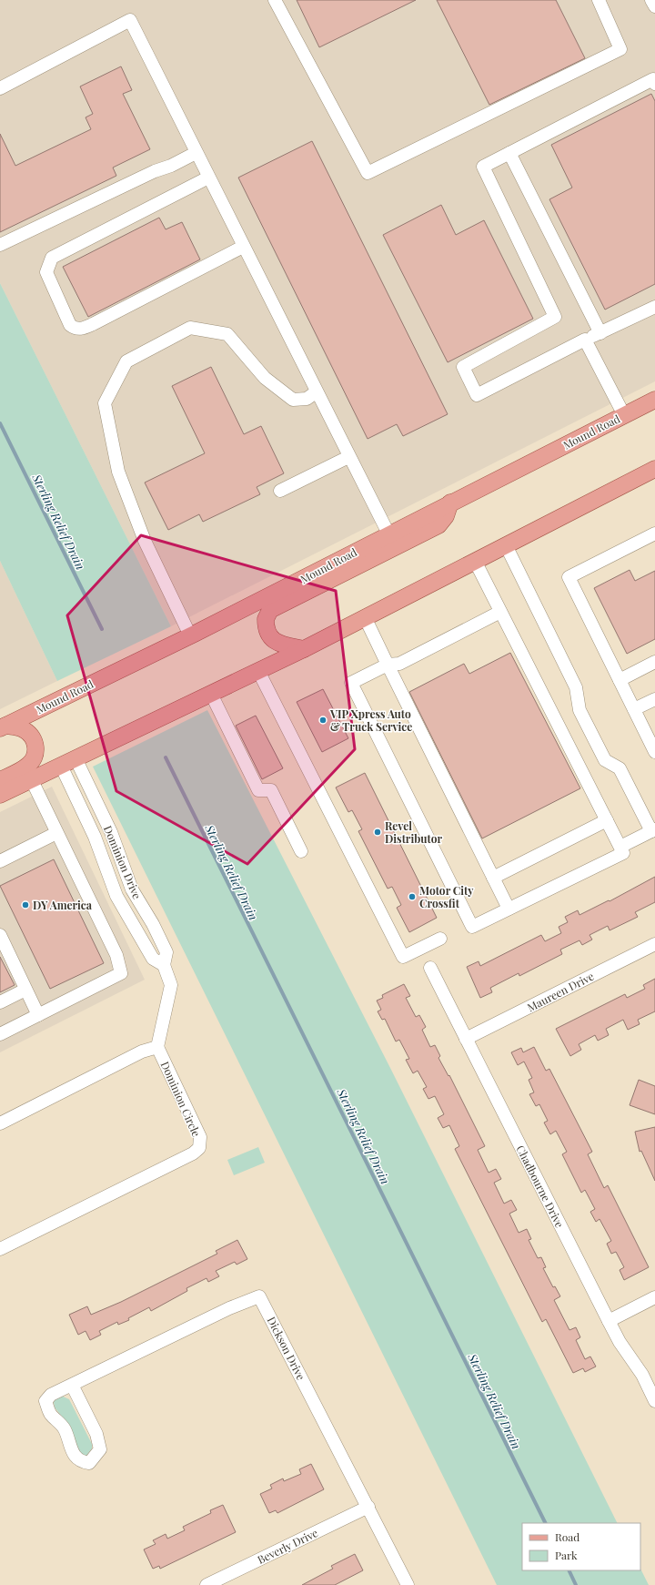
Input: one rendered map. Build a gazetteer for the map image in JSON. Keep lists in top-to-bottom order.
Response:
{
  "streets": {
    "main road": ["Mound Road"],
    "street": [
      "Dominion Drive",
      "Maureen Drive",
      "Dominion Circle",
      "Chadbourne Drive",
      "Dickson Drive",
      "Beverly Drive"
    ]
  },
  "crossings": [
    ["Dominion Drive", "Dominion Circle"],
    ["Maureen Drive", "Chadbourne Drive"],
    ["Dickson Drive", "Beverly Drive"]
  ],
  "water": ["Sterling Relief Drain"],
  "places": [
    "VIP Xpress Auto & Truck Service",
    "Revel Distributor",
    "Motor City Crossfit",
    "DY America"
  ],
  "legend": ["Road", "Park"]
}
